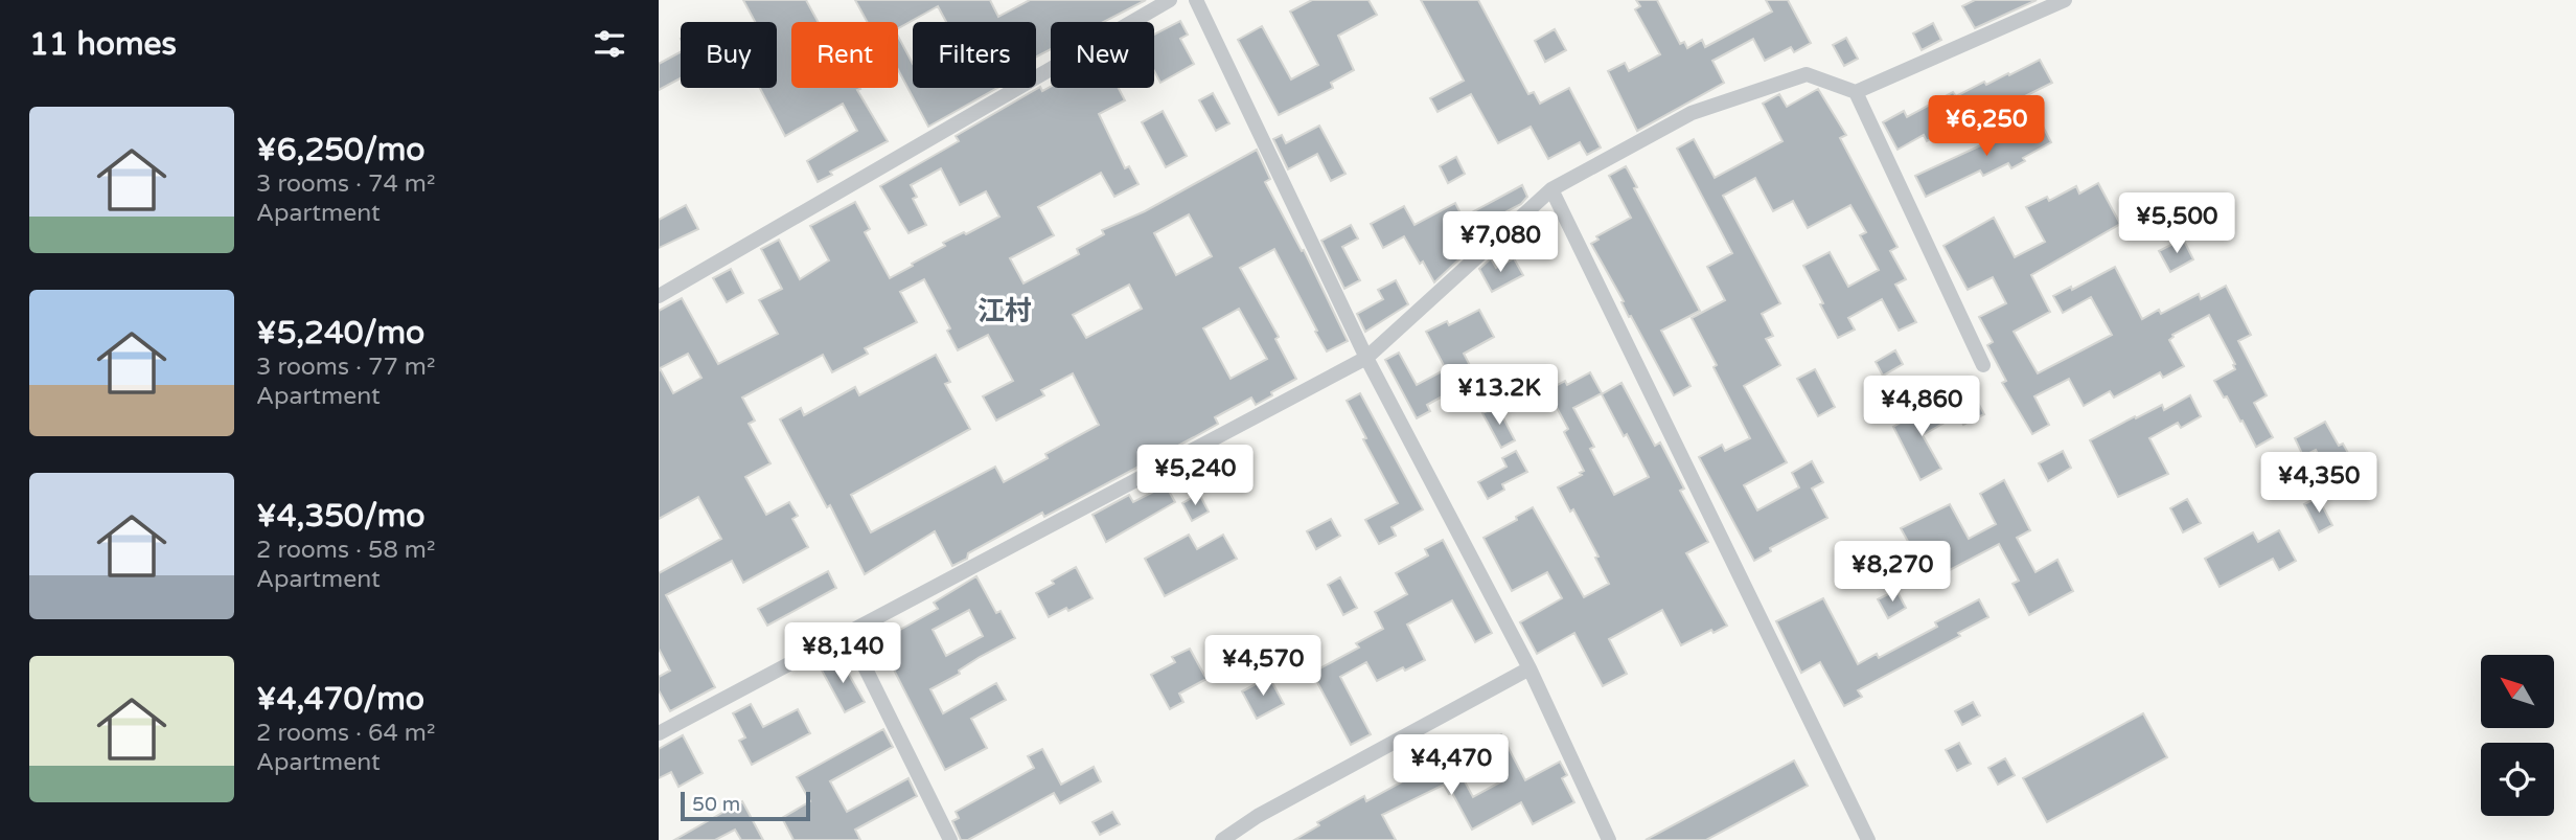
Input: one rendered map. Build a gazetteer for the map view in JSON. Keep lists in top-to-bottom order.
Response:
{
  "districts": ["江村"],
  "scale_bar": "50 m",
  "north": "top left",
  "page": {
    "heading": "11 homes",
    "chip": [
      "Buy",
      "Rent",
      "Filters",
      "New"
    ],
    "list": [
      {
        "name": "¥6,250/mo",
        "note": "3 rooms · 74 m² · Apartment"
      },
      {
        "name": "¥5,240/mo",
        "note": "3 rooms · 77 m² · Apartment"
      },
      {
        "name": "¥4,350/mo",
        "note": "2 rooms · 58 m² · Apartment"
      },
      {
        "name": "¥4,470/mo",
        "note": "2 rooms · 64 m² · Apartment"
      }
    ],
    "price": [
      "¥6,250",
      "¥5,500",
      "¥7,080",
      "¥13.2K",
      "¥4,860",
      "¥5,240",
      "¥4,350",
      "¥8,270",
      "¥8,140",
      "¥4,570",
      "¥4,470"
    ],
    "scale": "50 m"
  }
}
